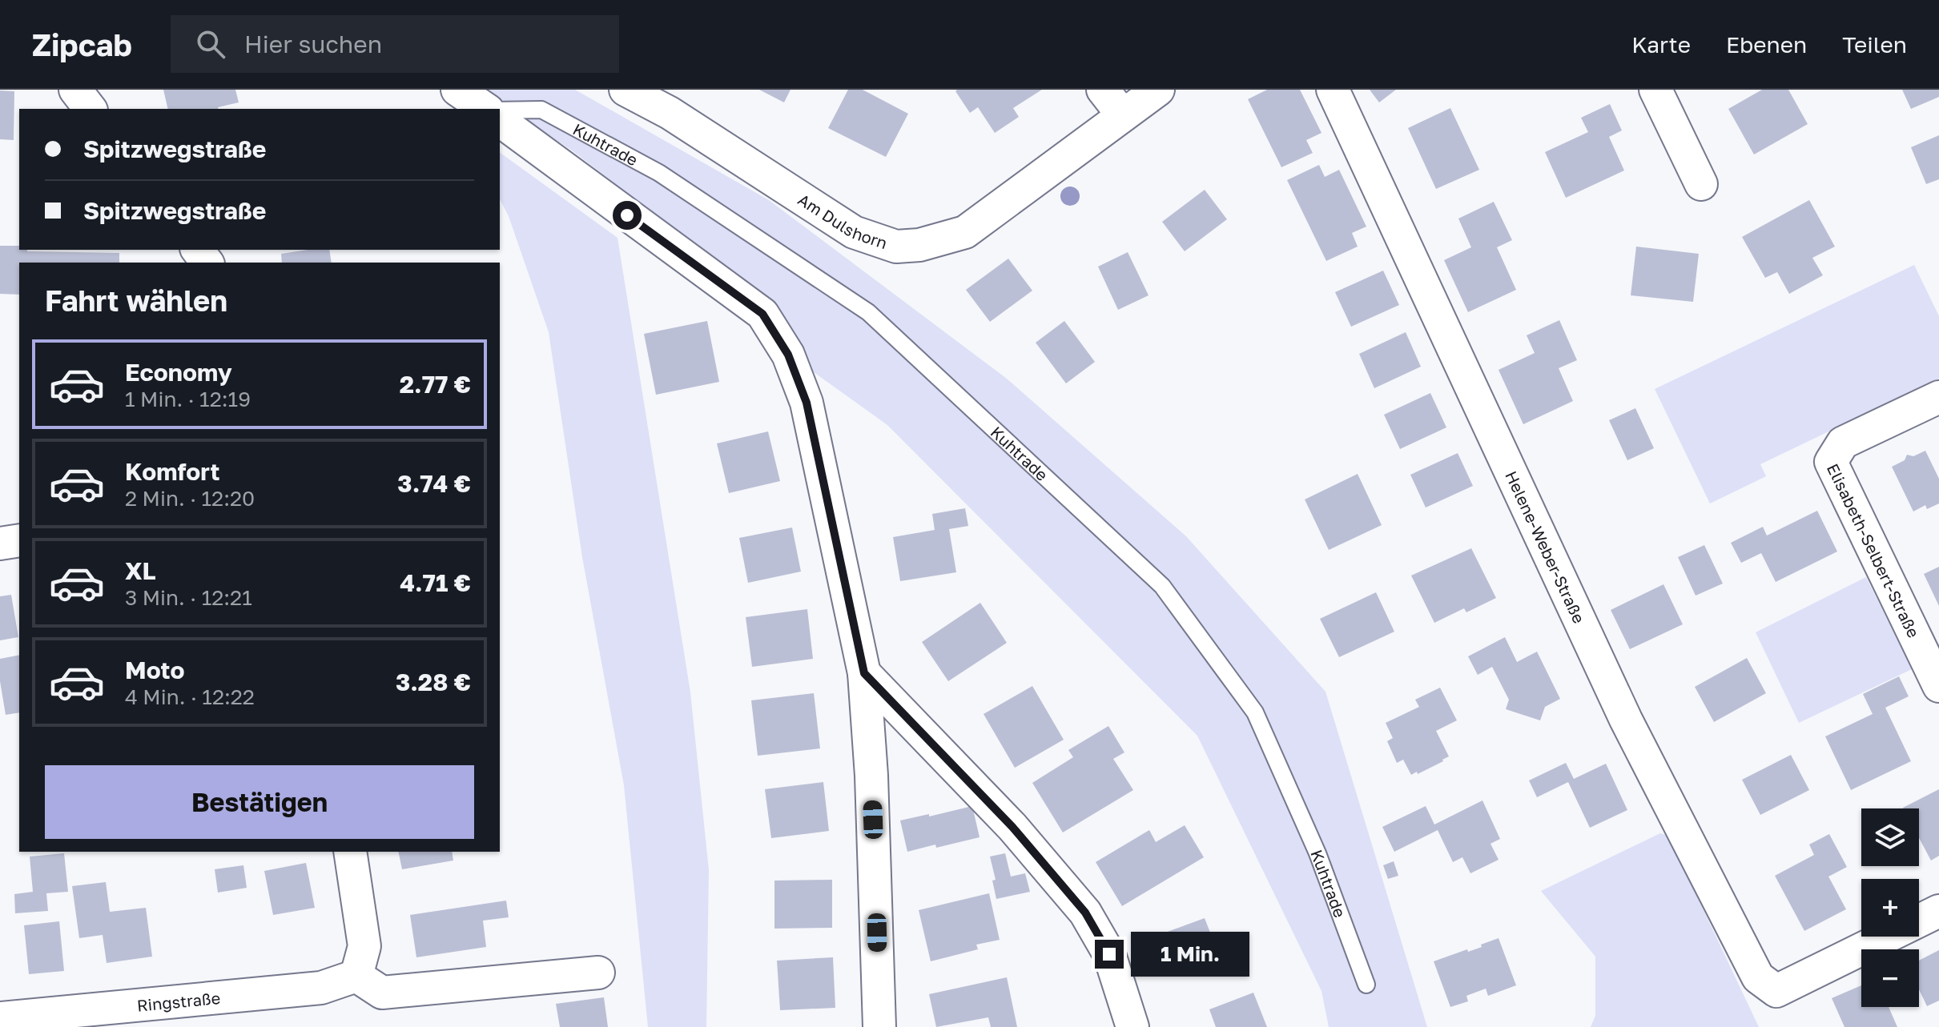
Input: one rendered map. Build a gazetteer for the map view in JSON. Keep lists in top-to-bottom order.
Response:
{
  "streets": {
    "street": [
      "Am Dulshorn",
      "Helene-Weber-Straße",
      "Elisabeth-Selbert-Straße",
      "Ringstraße"
    ],
    "lane": ["Kuhtrade"]
  },
  "page": {
    "header": "Zipcab",
    "search": "Hier suchen",
    "nav": ["Karte", "Ebenen", "Teilen"],
    "banner": ["Spitzwegstraße", "Spitzwegstraße"],
    "heading": "Fahrt wählen",
    "list": [
      {
        "name": "Economy",
        "note": "1 Min. · 12:19",
        "value": "2.77 €"
      },
      {
        "name": "Komfort",
        "note": "2 Min. · 12:20",
        "value": "3.74 €"
      },
      {
        "name": "XL",
        "note": "3 Min. · 12:21",
        "value": "4.71 €"
      },
      {
        "name": "Moto",
        "note": "4 Min. · 12:22",
        "value": "3.28 €"
      }
    ],
    "buttons": "Bestätigen",
    "map_buttons": ["+", "−"],
    "bubble": "1 Min."
  }
}
